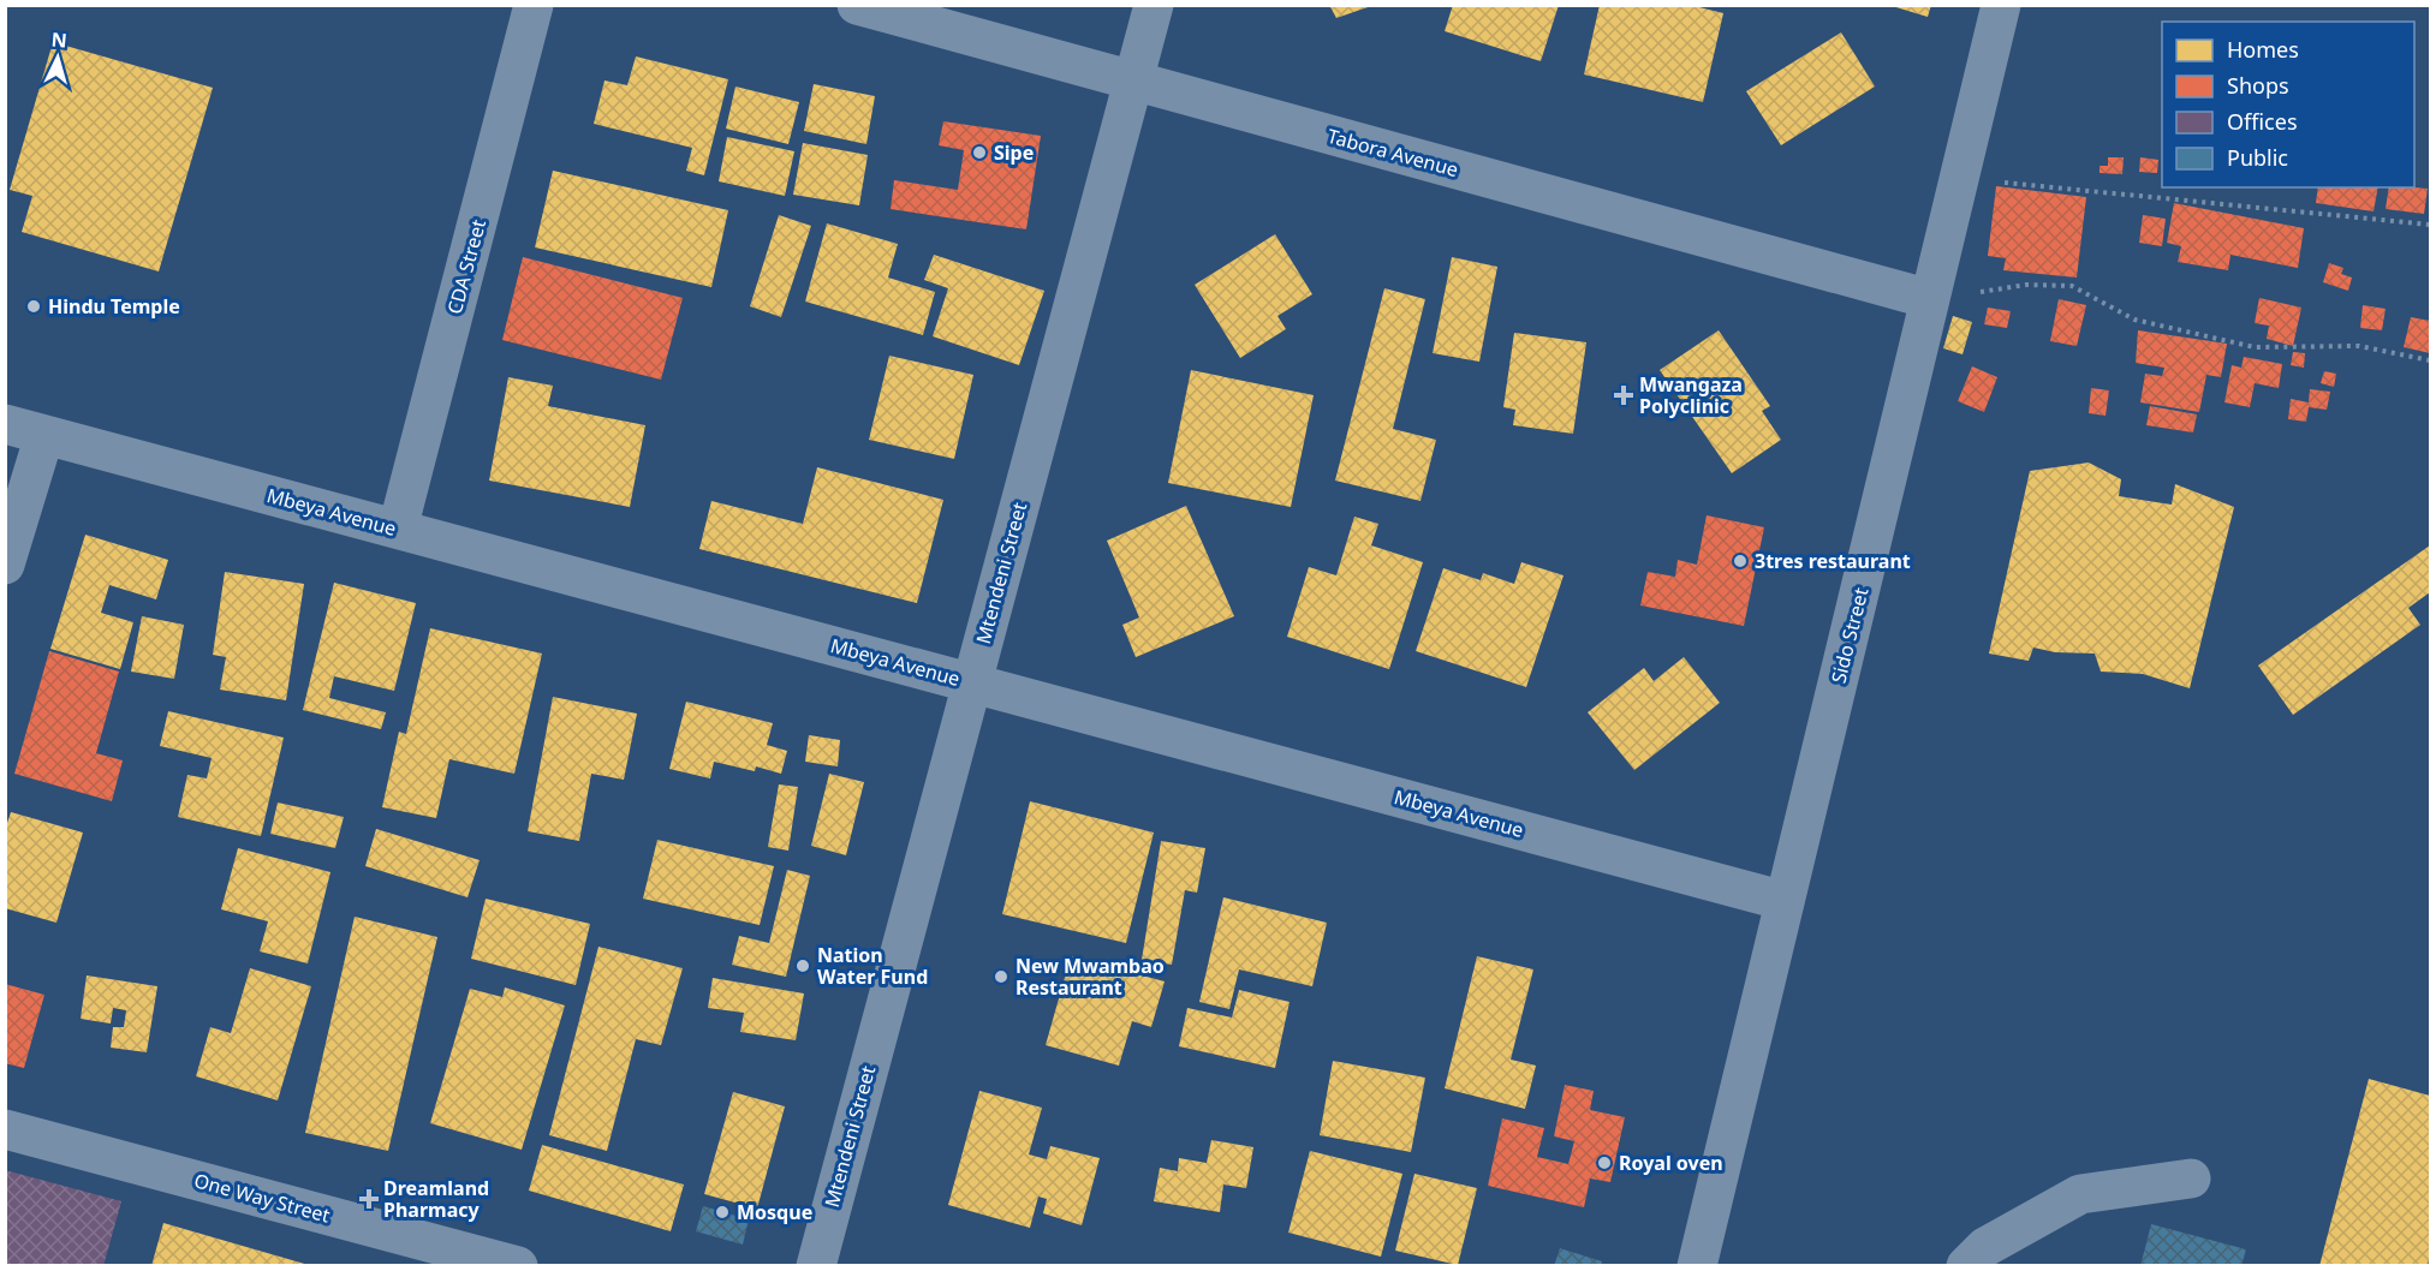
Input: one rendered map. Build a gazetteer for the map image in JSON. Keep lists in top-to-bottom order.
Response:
{
  "streets": {
    "street": [
      "Tabora Avenue",
      "CDA Street",
      "Mbeya Avenue",
      "Mtendeni Street",
      "Sido Street",
      "One Way Street"
    ]
  },
  "crossings": [
    ["Tabora Avenue", "Mtendeni Street"],
    ["Tabora Avenue", "Sido Street"],
    ["CDA Street", "Mbeya Avenue"],
    ["Mbeya Avenue", "Mtendeni Street"],
    ["Mbeya Avenue", "Sido Street"]
  ],
  "places": {
    "other": [
      "Sipe",
      "Hindu Temple",
      "3tres restaurant",
      "Nation Water Fund",
      "New Mwambao Restaurant",
      "Royal oven",
      "Mosque"
    ],
    "health": ["Mwangaza Polyclinic", "Dreamland Pharmacy"]
  },
  "legend": [
    "Homes",
    "Shops",
    "Offices",
    "Public"
  ],
  "north": "top"
}
